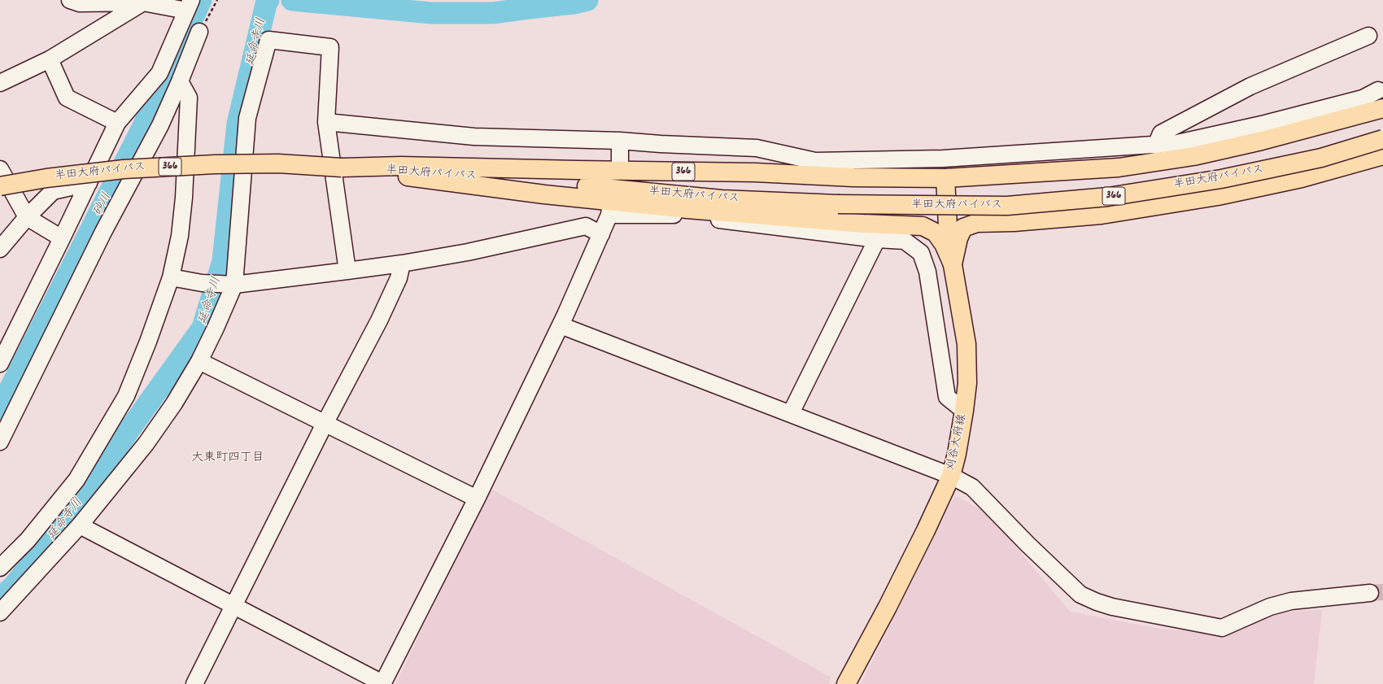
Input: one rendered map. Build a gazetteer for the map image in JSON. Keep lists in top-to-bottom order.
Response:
{
  "streets": {
    "main road": ["366", "半田大府パイパス", "刈谷大府線"]
  },
  "crossings": [
    ["366", "半田大府パイパス"],
    ["366", "刈谷大府線"]
  ],
  "districts": ["大東町四丁目"],
  "water": ["延命寺川", "砂川"]
}
